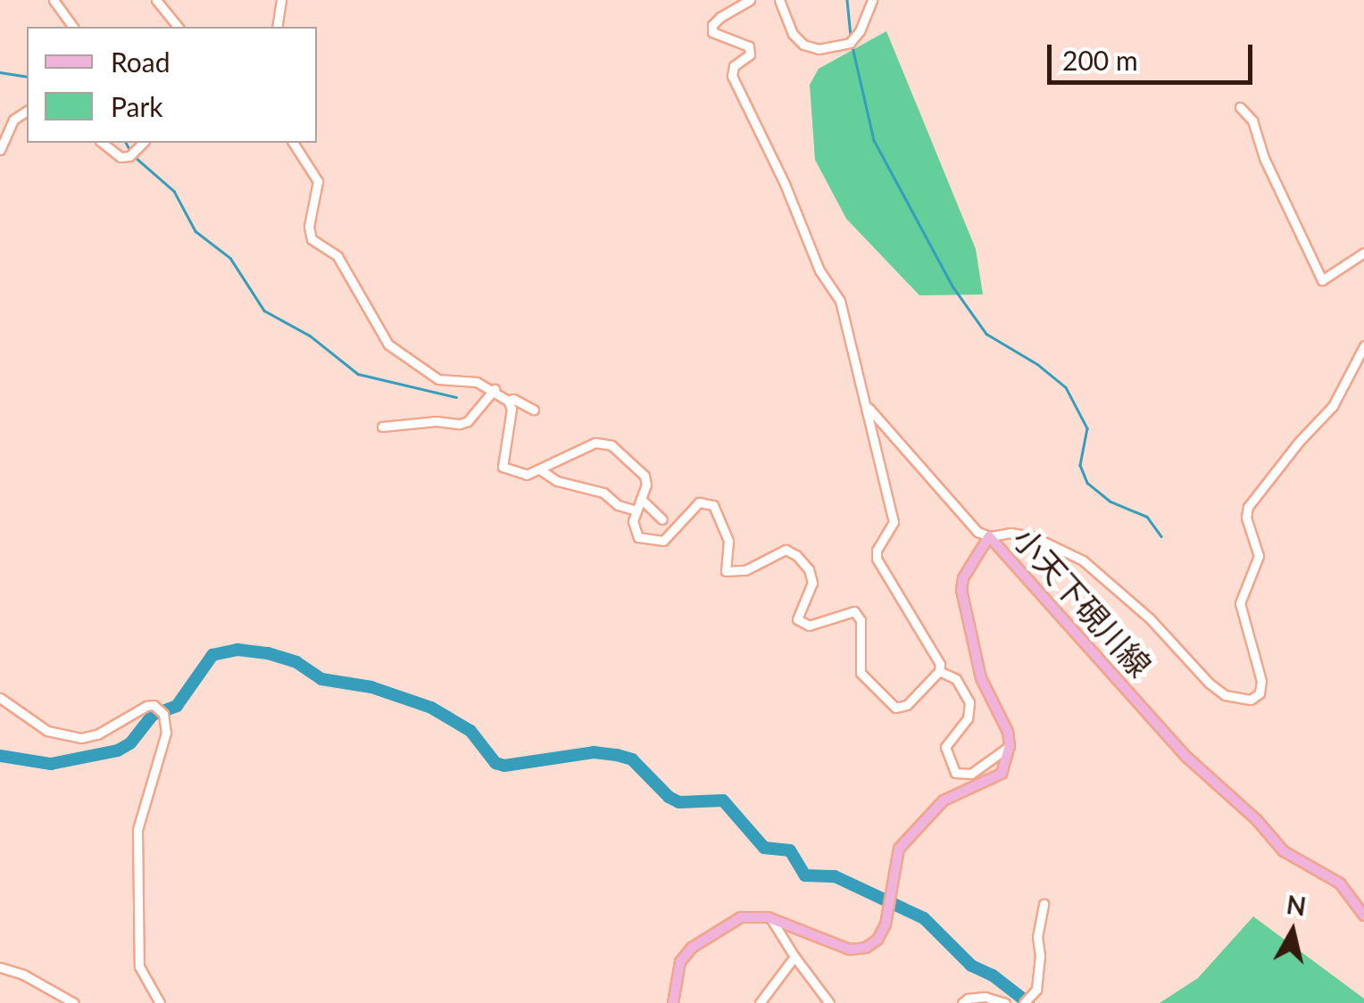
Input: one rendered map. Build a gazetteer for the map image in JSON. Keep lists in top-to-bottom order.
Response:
{
  "streets": {
    "main road": ["小天下硯川線"]
  },
  "legend": ["Road", "Park"],
  "scale_bar": "200 m",
  "north": "top"
}
